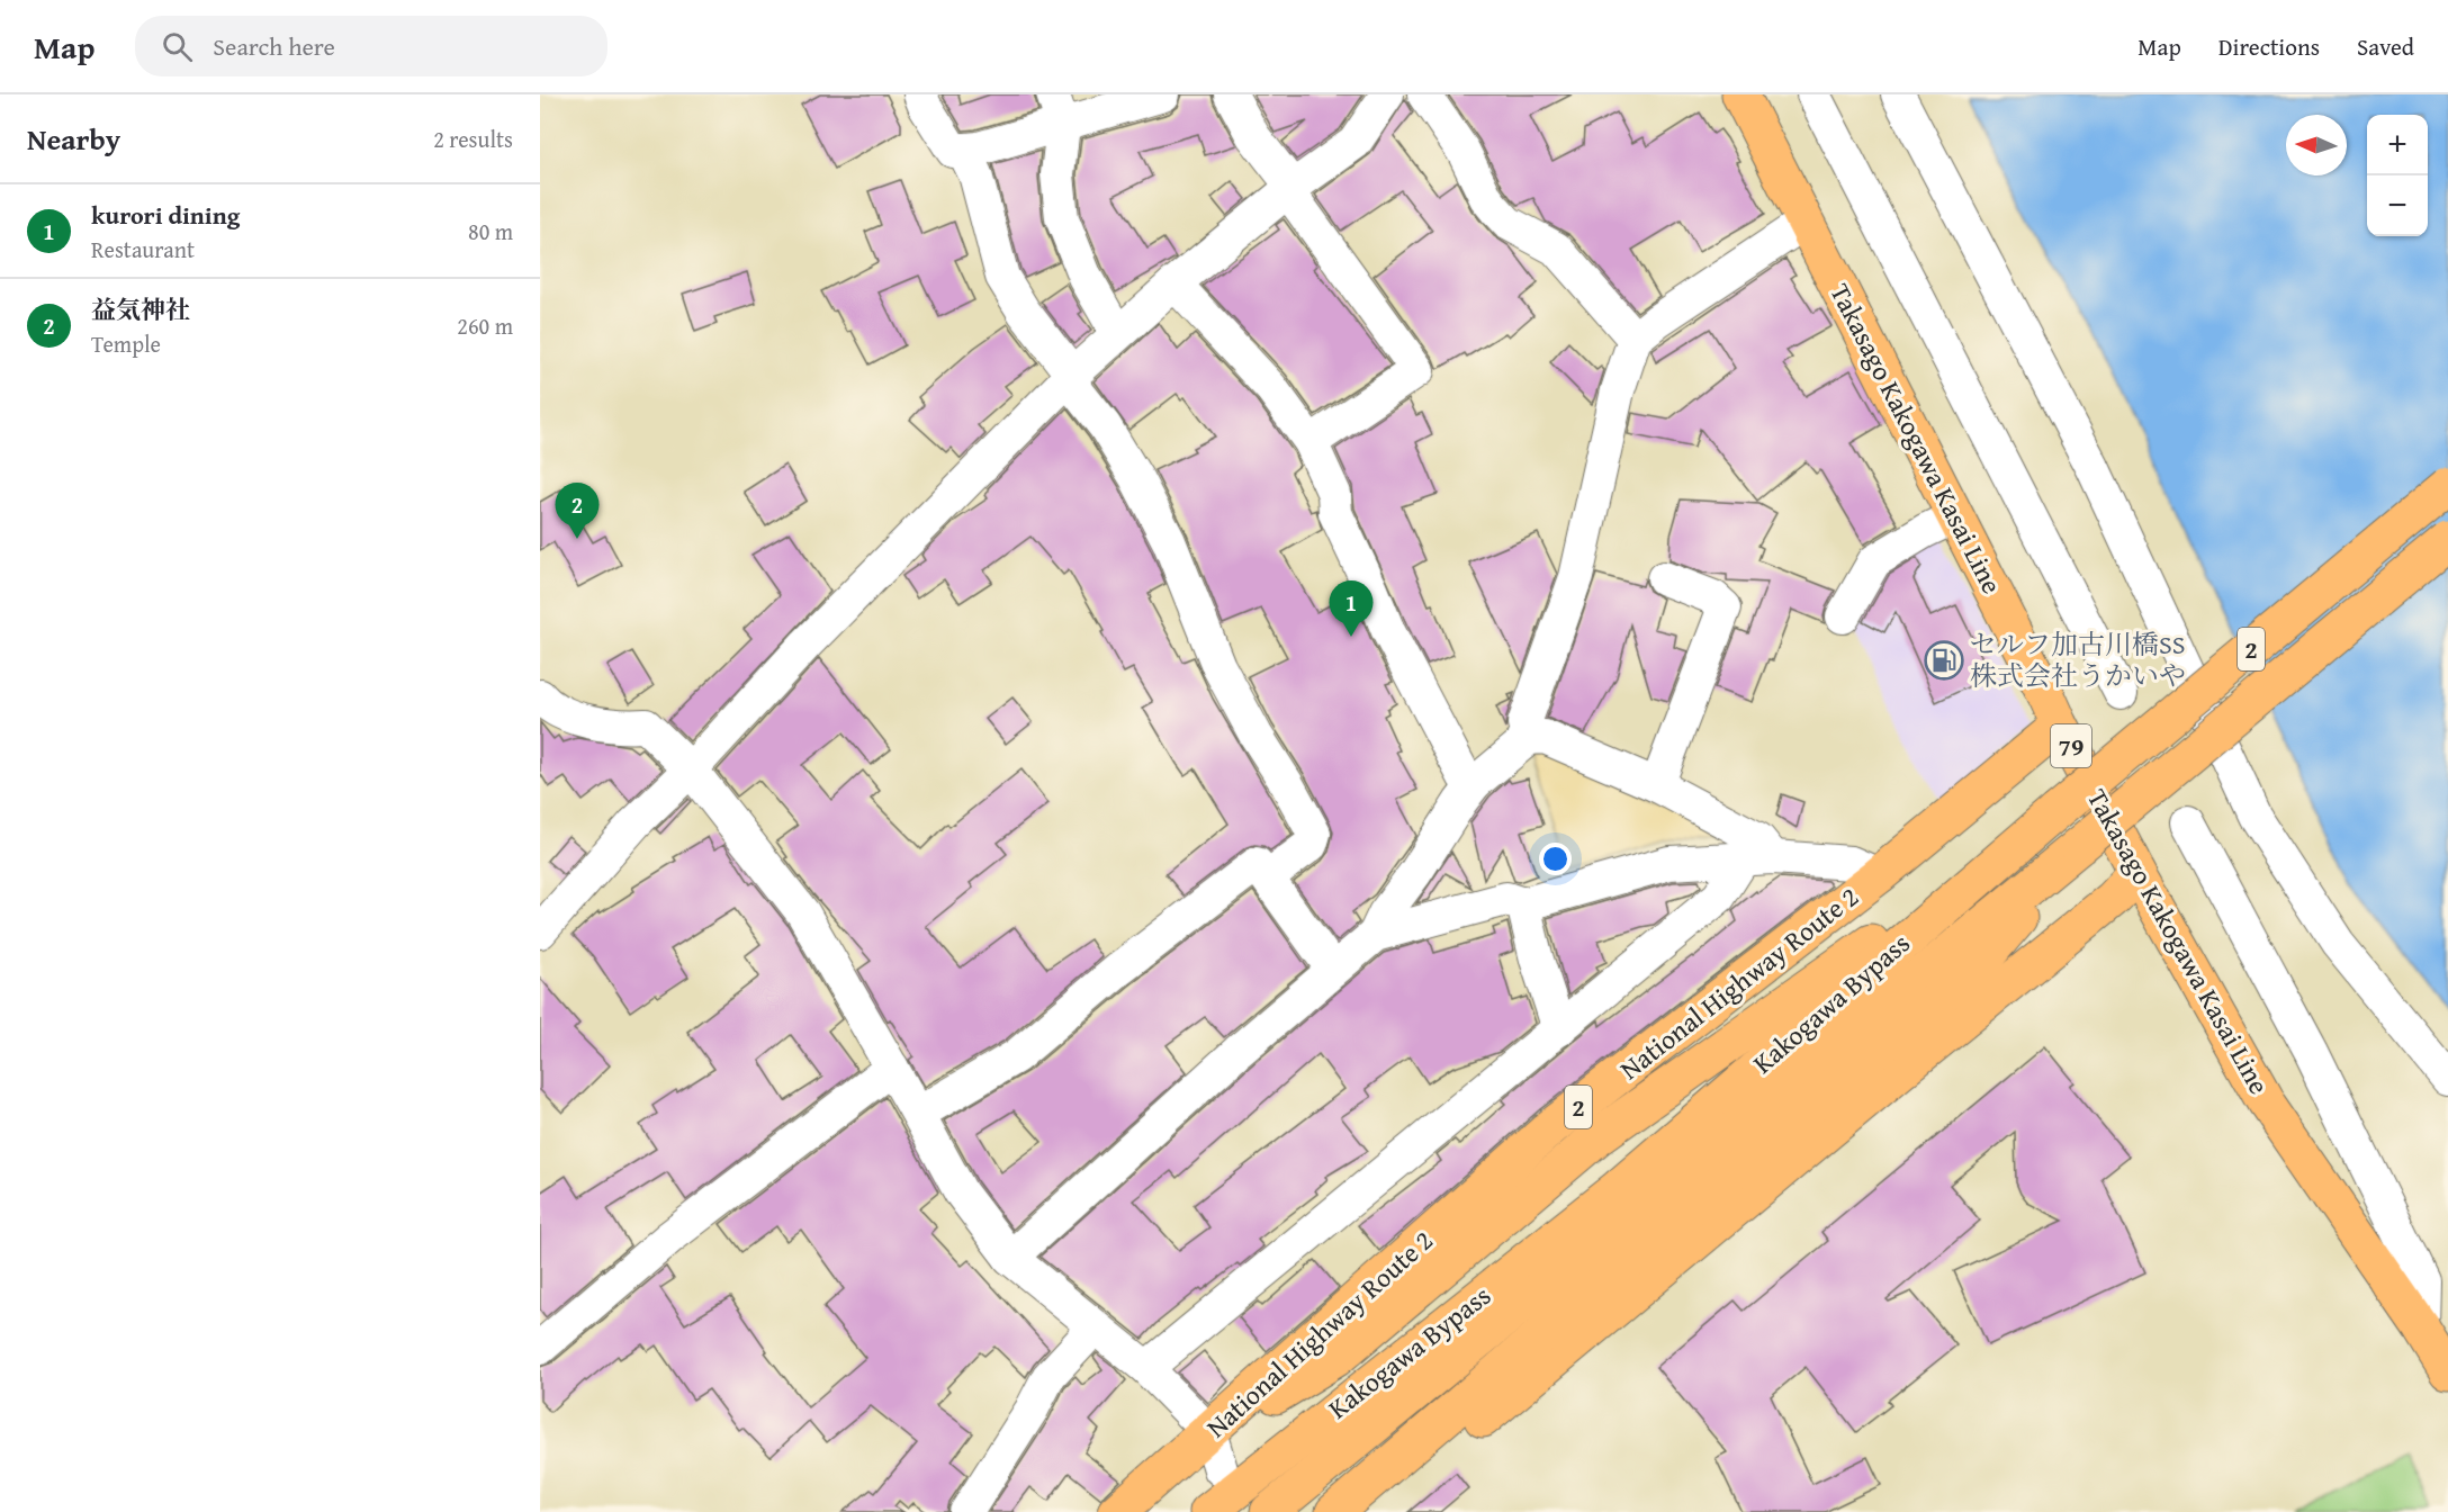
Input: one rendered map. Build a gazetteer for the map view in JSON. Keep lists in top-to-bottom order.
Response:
{
  "streets": {
    "main road": [
      "Takasago Kakogawa Kasai Line",
      "2",
      "79",
      "National Highway Route 2",
      "Kakogawa Bypass"
    ]
  },
  "crossings": [
    ["Takasago Kakogawa Kasai Line", "National Highway Route 2"]
  ],
  "places": {
    "fuel station": ["セルフ加古川橋SS 株式会社うかいや"]
  },
  "north": "left",
  "page": {
    "header": "Map",
    "search": "Search here",
    "nav": ["Map", "Directions", "Saved"],
    "heading": ["Nearby", "2 results"],
    "map_buttons": ["+", "−"],
    "list": [
      {
        "mark": "1",
        "name": "kurori dining",
        "note": "Restaurant",
        "value": "80 m"
      },
      {
        "mark": "2",
        "name": "益気神社",
        "note": "Temple",
        "value": "260 m"
      }
    ],
    "pins": ["2", "1"]
  }
}
